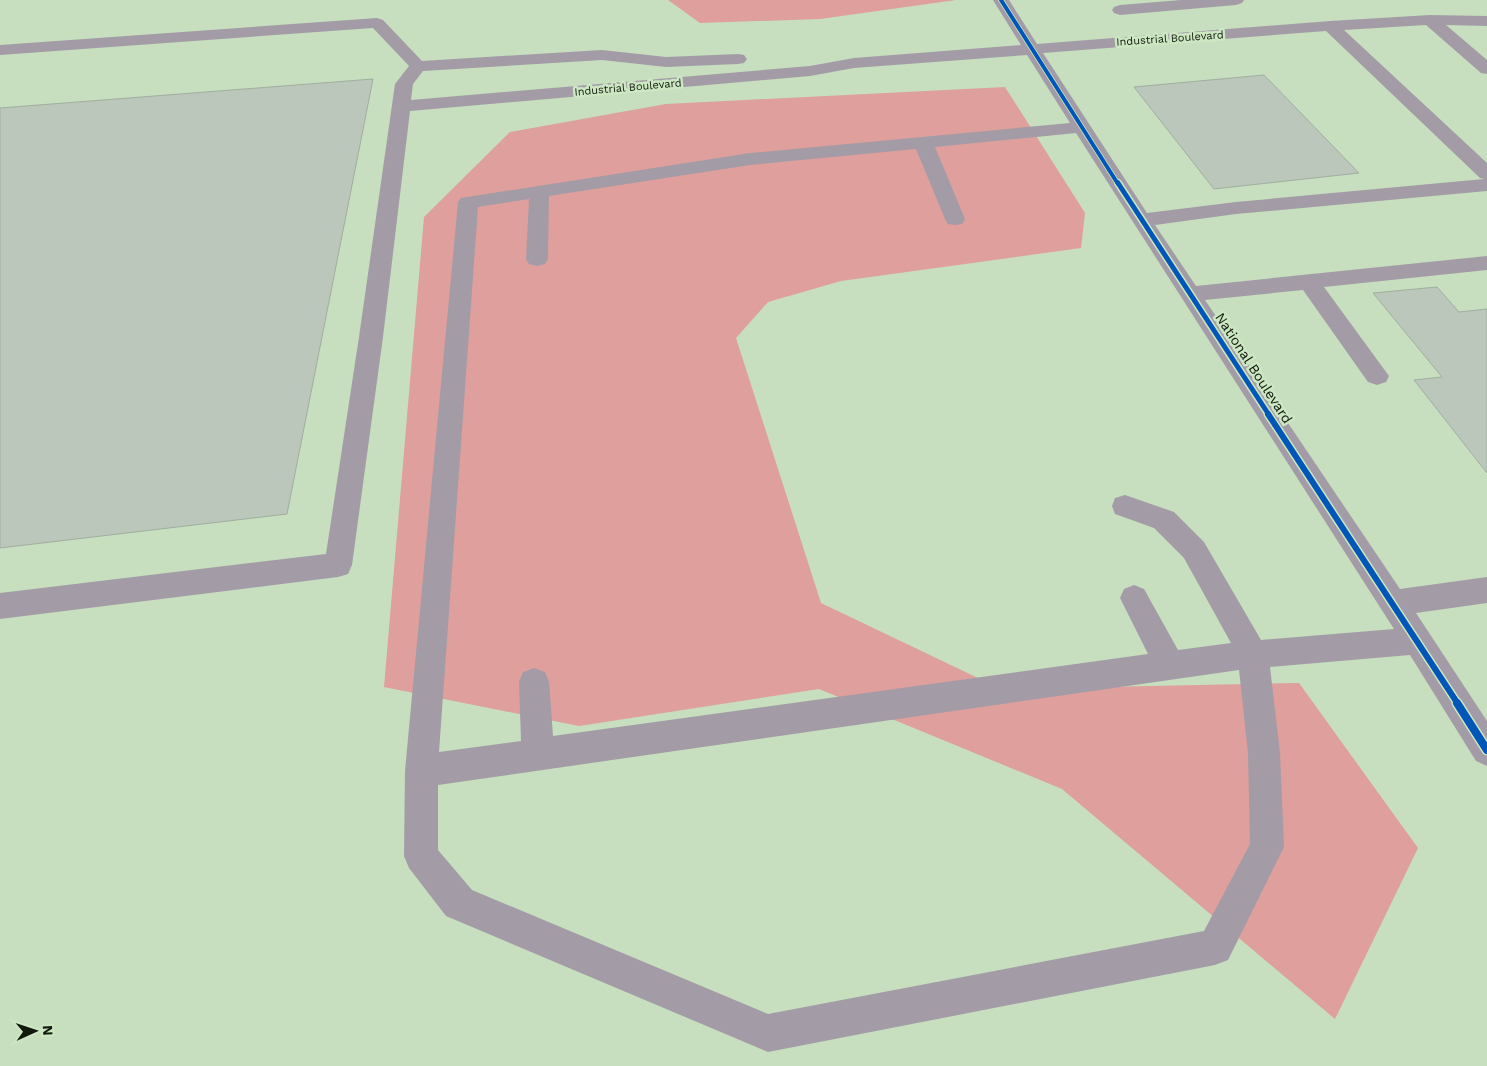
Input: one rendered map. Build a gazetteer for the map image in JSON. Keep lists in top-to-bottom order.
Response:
{
  "streets": {
    "street": ["Industrial Boulevard", "National Boulevard"]
  },
  "crossings": [
    ["Industrial Boulevard", "National Boulevard"]
  ],
  "north": "right"
}
